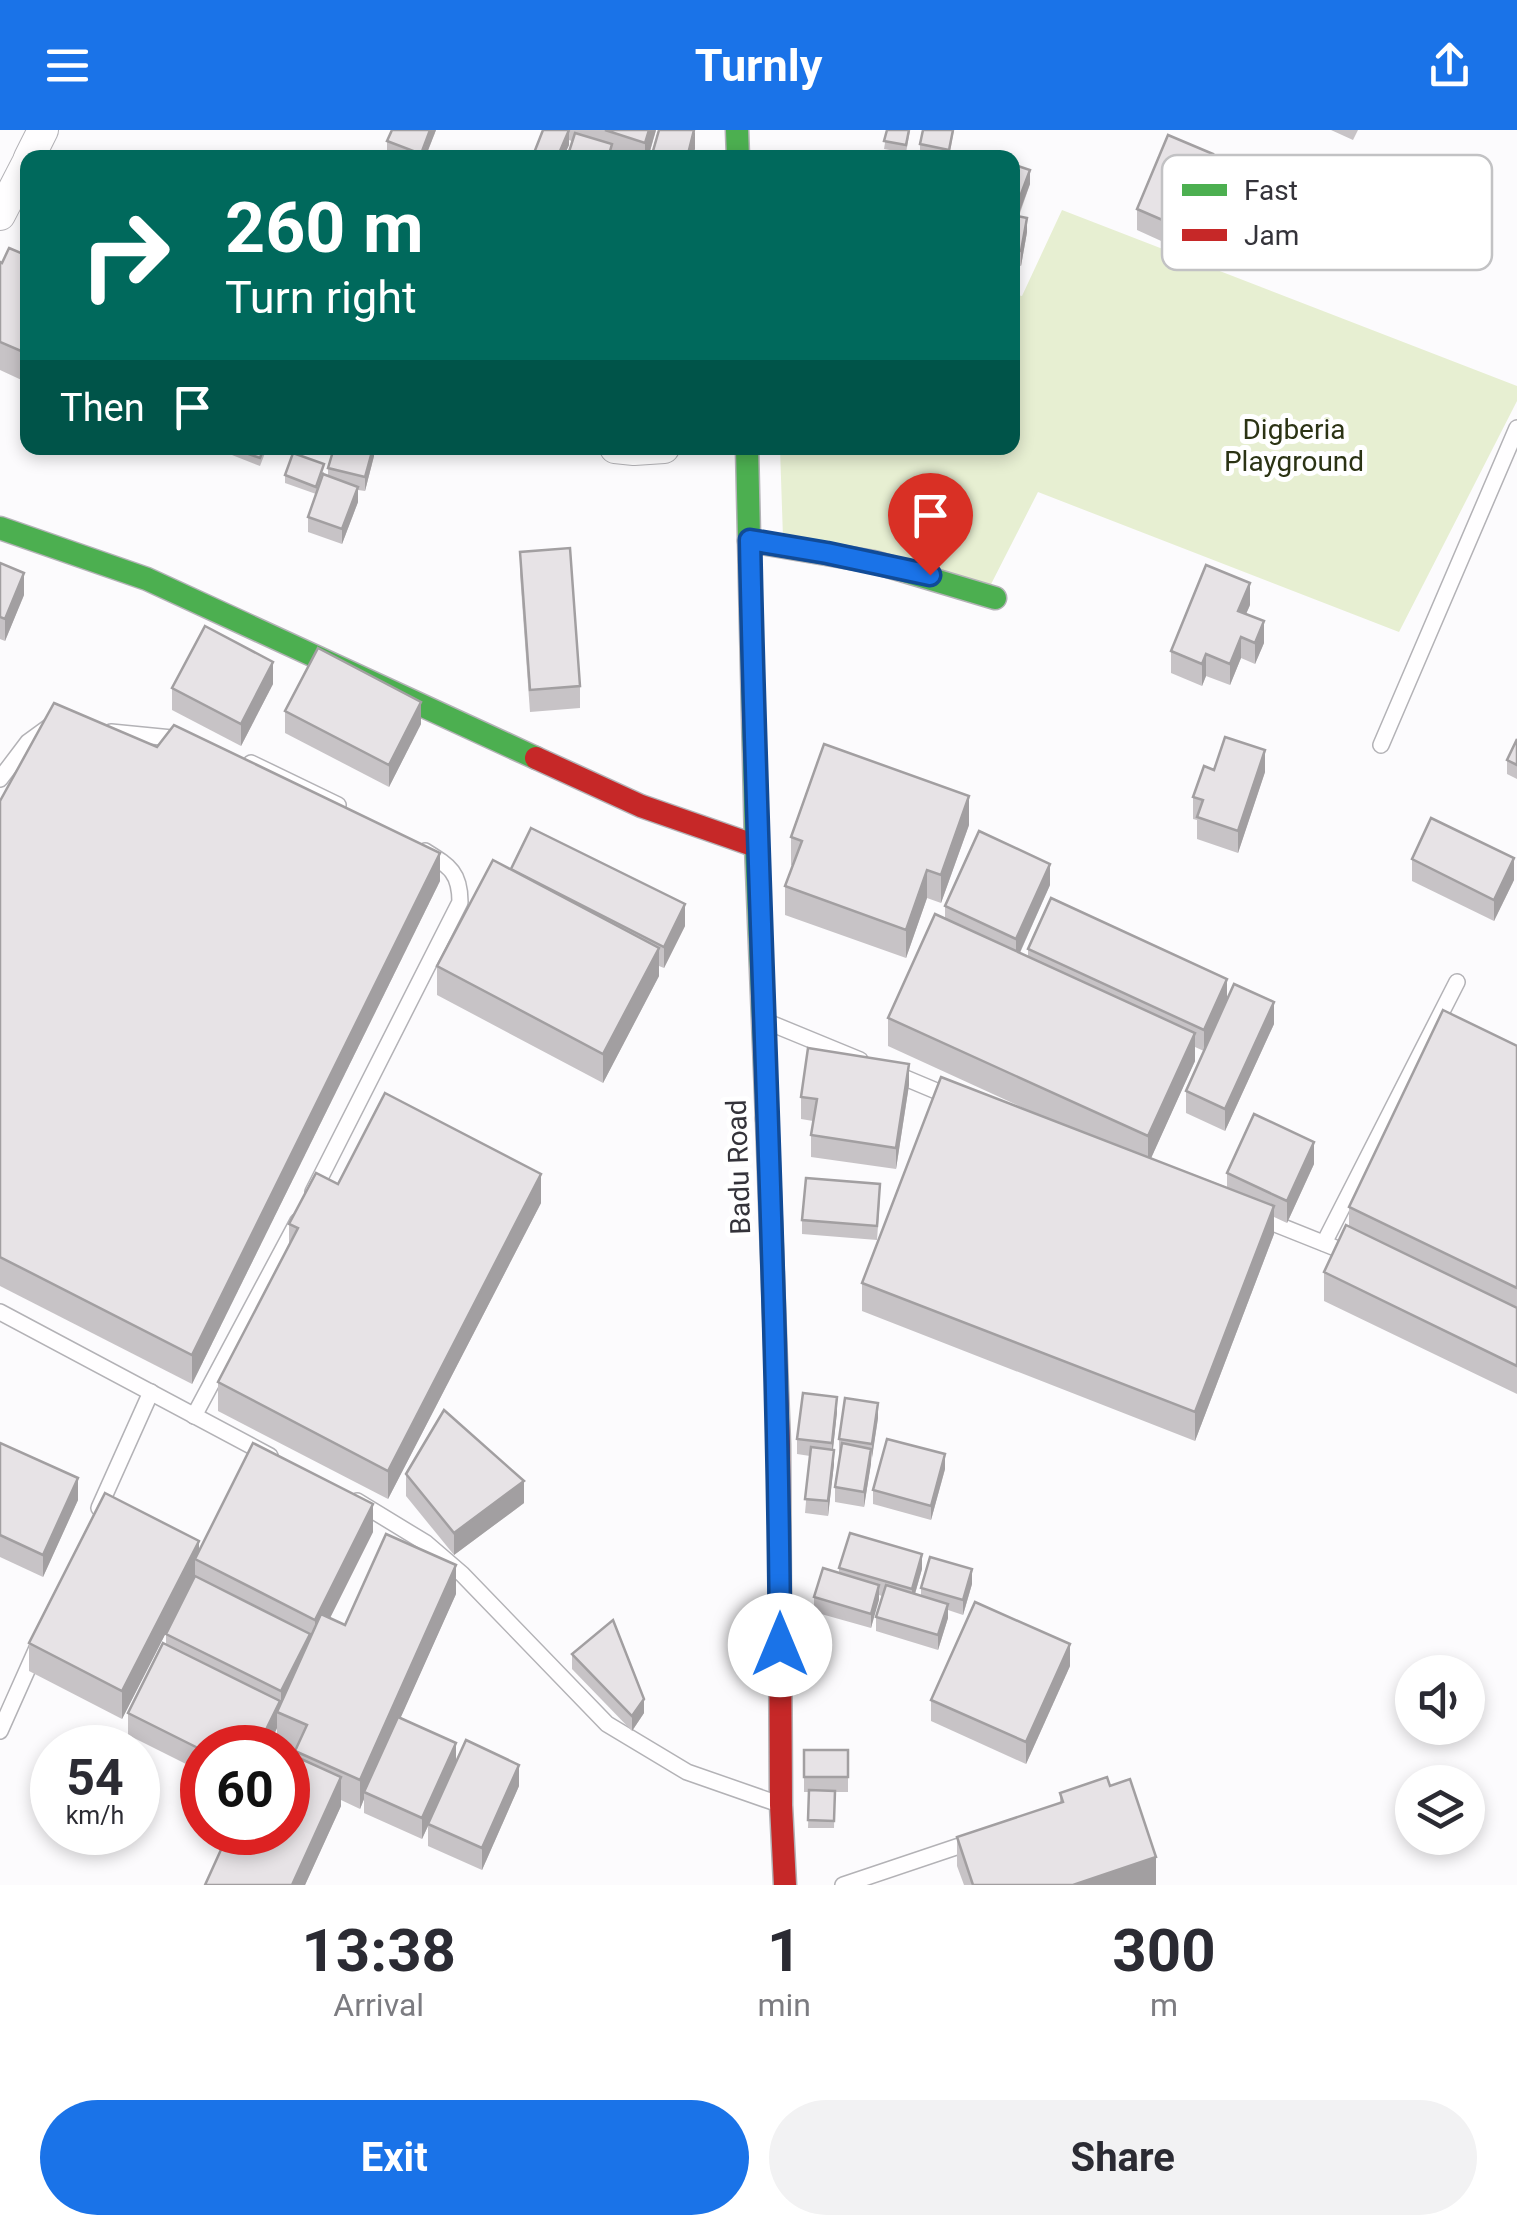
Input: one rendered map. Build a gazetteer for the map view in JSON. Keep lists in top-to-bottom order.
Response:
{
  "streets": {
    "main road": ["Badu Road"]
  },
  "parks": ["Digberia Playground"],
  "legend": ["Fast", "Jam"],
  "page": {
    "header": "Turnly",
    "turn": ["260 m", "Turn right"],
    "then": "Then",
    "speed": "54 km/h",
    "limit": "60",
    "eta": [
      "13:38",
      "Arrival",
      "1",
      "min",
      "300",
      "m"
    ],
    "buttons": ["Exit", "Share"]
  }
}
